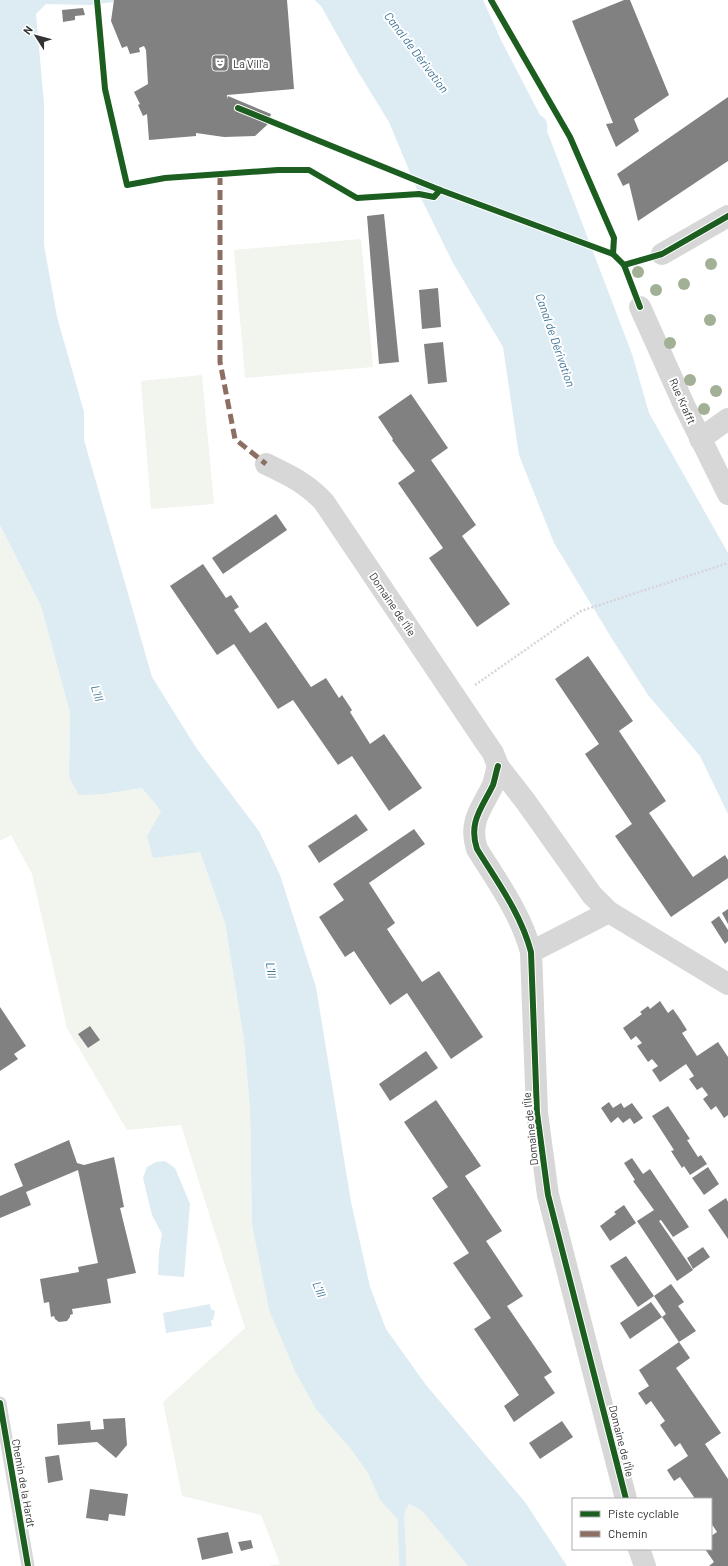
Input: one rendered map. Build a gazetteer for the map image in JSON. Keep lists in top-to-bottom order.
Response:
{
  "streets": {
    "street": ["Rue Krafft", "Domaine de l'Île"],
    "lane": ["Chemin de la Hardt"]
  },
  "water": ["Canal de Dérivation", "L'Ill"],
  "places": {
    "theatre": ["La Vill'a"]
  },
  "legend": ["Piste cyclable", "Chemin"],
  "north": "top left"
}
